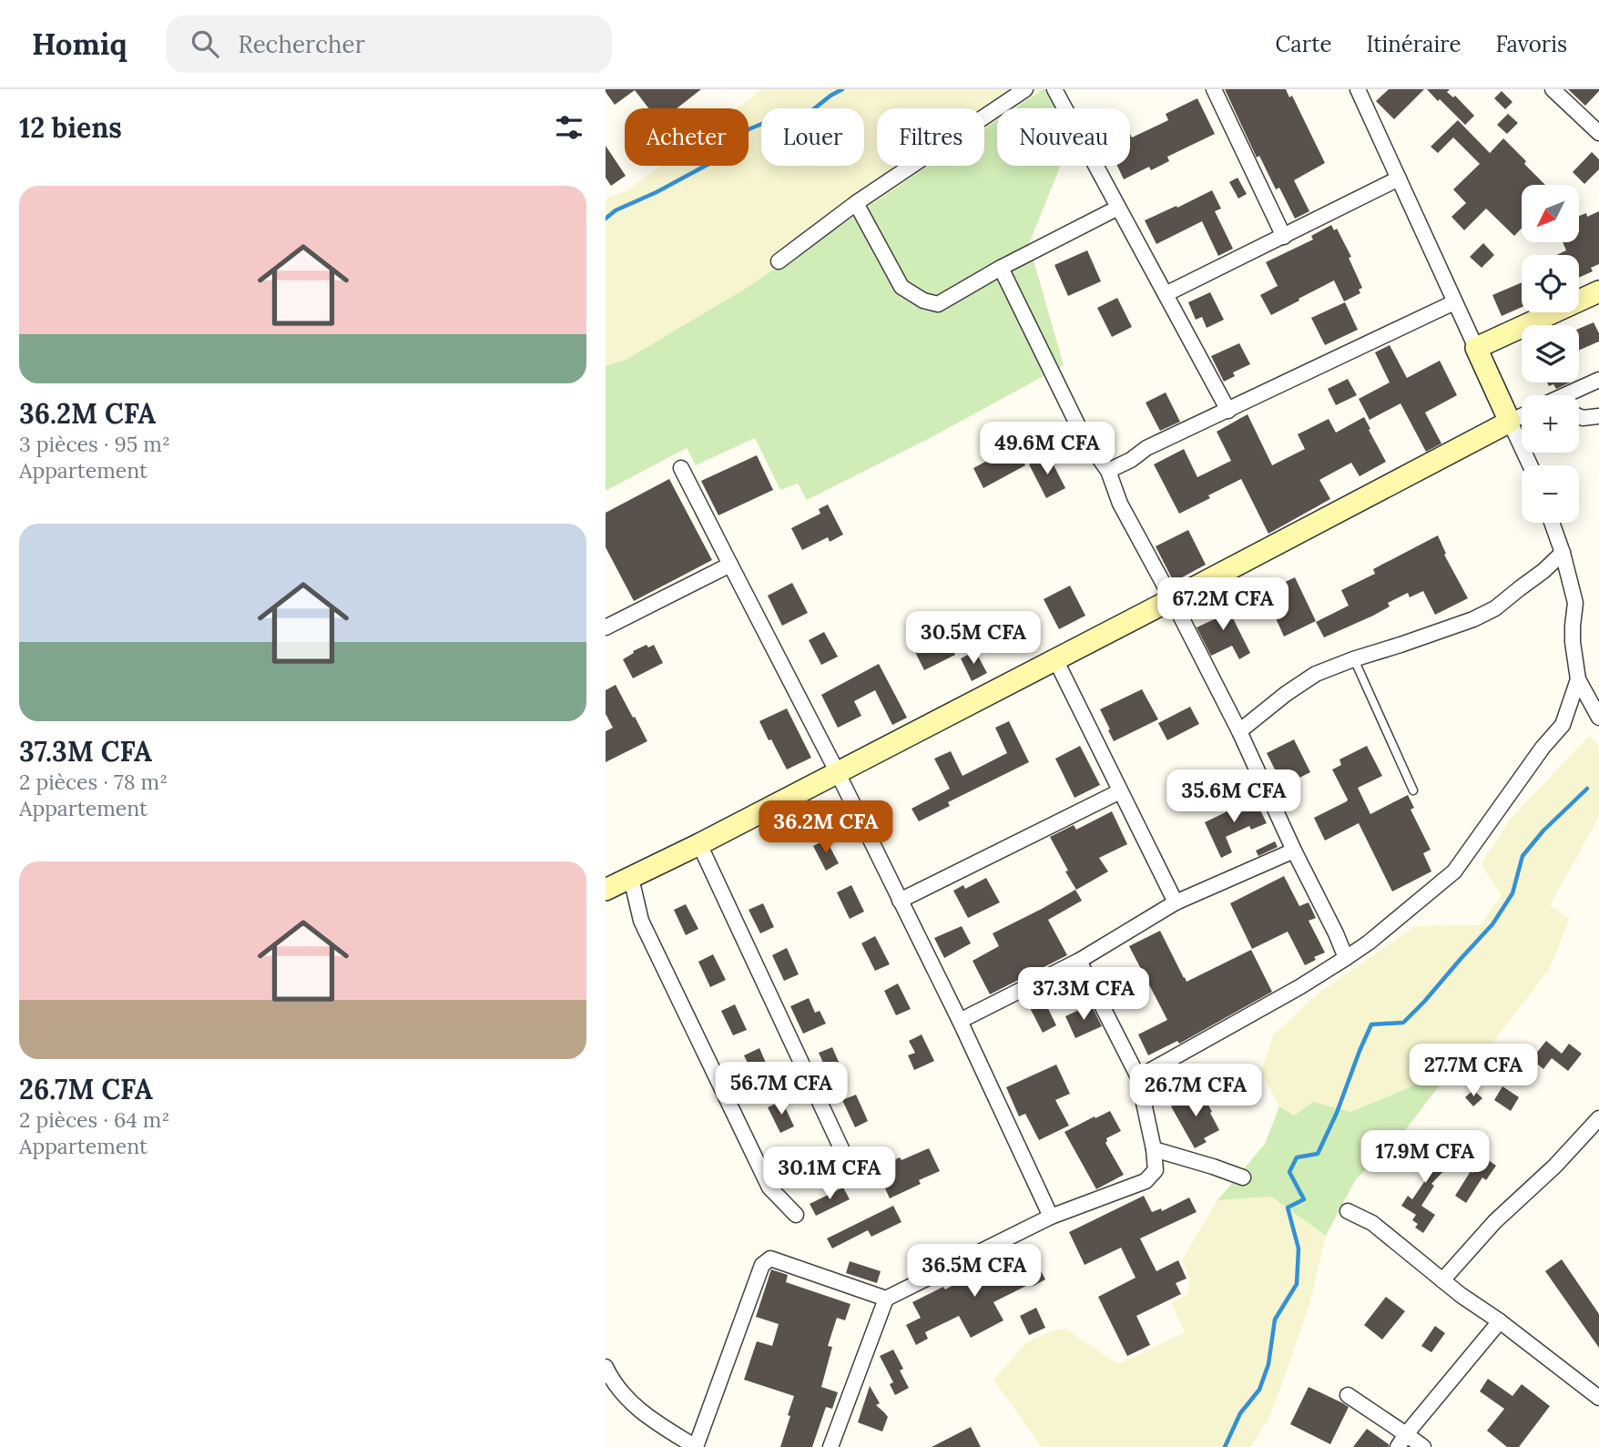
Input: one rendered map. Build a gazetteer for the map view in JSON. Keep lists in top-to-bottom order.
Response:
{
  "north": "bottom left",
  "page": {
    "header": "Homiq",
    "search": "Rechercher",
    "nav": ["Carte", "Itinéraire", "Favoris"],
    "heading": "12 biens",
    "chip": [
      "Acheter",
      "Louer",
      "Filtres",
      "Nouveau"
    ],
    "list": [
      {
        "name": "36.2M CFA",
        "note": "3 pièces · 95 m² · Appartement"
      },
      {
        "name": "37.3M CFA",
        "note": "2 pièces · 78 m² · Appartement"
      },
      {
        "name": "26.7M CFA",
        "note": "2 pièces · 64 m² · Appartement"
      }
    ],
    "map_buttons": ["+", "−"],
    "price": [
      "49.6M CFA",
      "67.2M CFA",
      "30.5M CFA",
      "35.6M CFA",
      "36.2M CFA",
      "37.3M CFA",
      "27.7M CFA",
      "56.7M CFA",
      "26.7M CFA",
      "17.9M CFA",
      "30.1M CFA",
      "36.5M CFA"
    ]
  }
}
